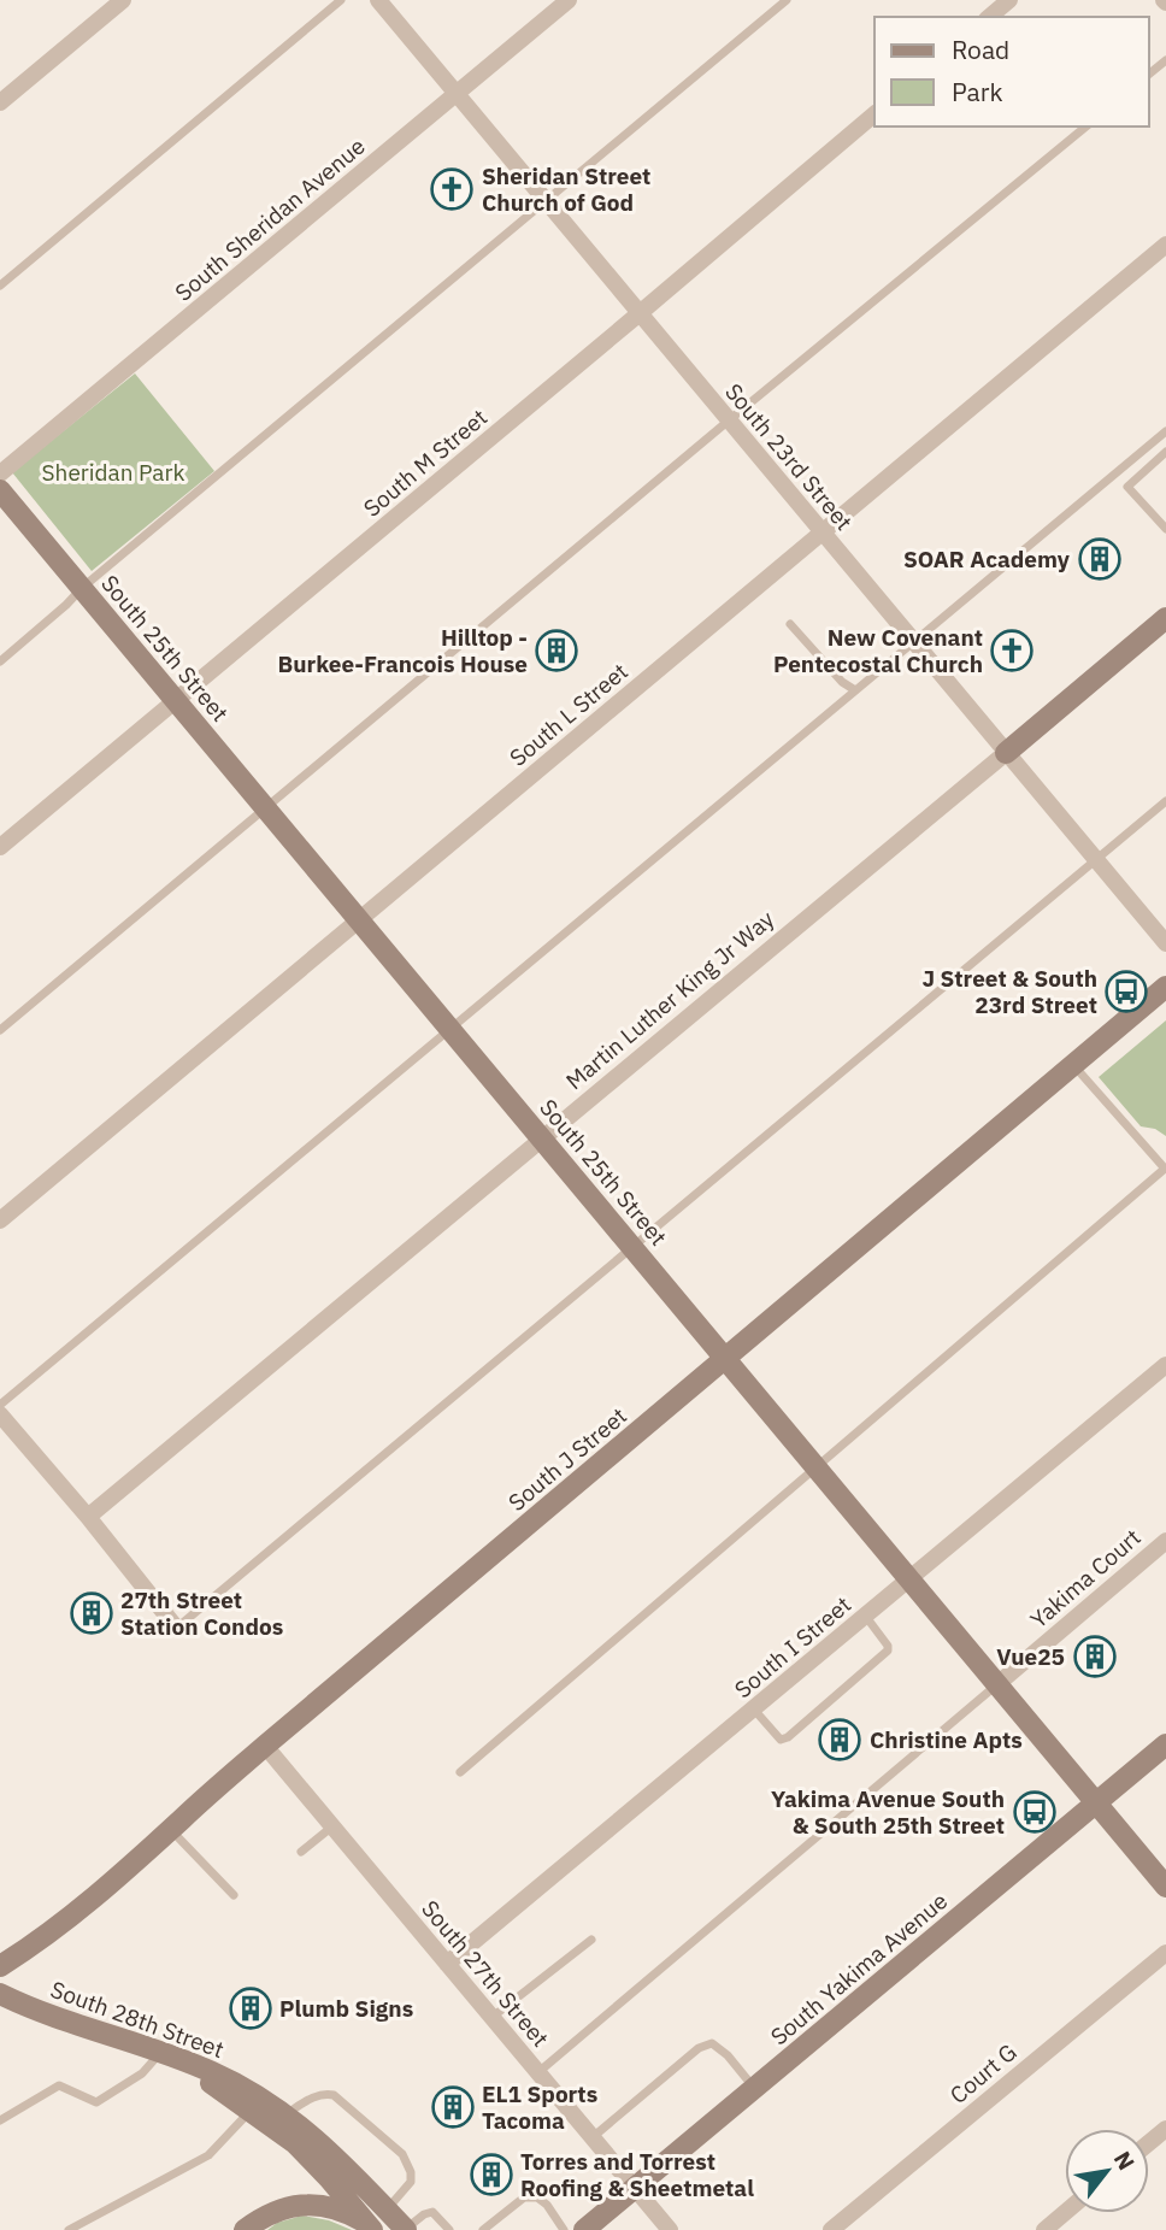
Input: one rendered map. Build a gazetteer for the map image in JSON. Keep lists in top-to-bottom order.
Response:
{
  "streets": {
    "street": [
      "South Sheridan Avenue",
      "South 23rd Street",
      "South M Street",
      "South 25th Street",
      "South L Street",
      "Martin Luther King Jr Way",
      "South J Street",
      "Yakima Court",
      "South I Street",
      "South Yakima Avenue",
      "South 27th Street",
      "South 28th Street",
      "Court G"
    ]
  },
  "crossings": [
    ["South Sheridan Avenue", "South 23rd Street"],
    ["South 23rd Street", "South M Street"],
    ["South 23rd Street", "South L Street"],
    ["South 23rd Street", "Martin Luther King Jr Way"],
    ["South M Street", "South 25th Street"],
    ["South 25th Street", "South L Street"],
    ["South 25th Street", "Martin Luther King Jr Way"],
    ["South 25th Street", "South J Street"],
    ["South 25th Street", "Yakima Court"],
    ["South 25th Street", "South I Street"],
    ["South 25th Street", "South Yakima Avenue"],
    ["South J Street", "South 27th Street"],
    ["South I Street", "South 27th Street"],
    ["South Yakima Avenue", "South 27th Street"]
  ],
  "parks": ["Sheridan Park"],
  "places": {
    "church": ["Sheridan Street Church of God", "New Covenant Pentecostal Church"],
    "building": [
      "SOAR Academy",
      "Hilltop - Burkee-Francois House",
      "27th Street Station Condos",
      "Vue25",
      "Christine Apts",
      "Plumb Signs",
      "EL1 Sports Tacoma",
      "Torres and Torrest Roofing & Sheetmetal"
    ],
    "bus stop": ["J Street & South 23rd Street", "Yakima Avenue South & South 25th Street"]
  },
  "legend": ["Road", "Park"],
  "north": "top right"
}
